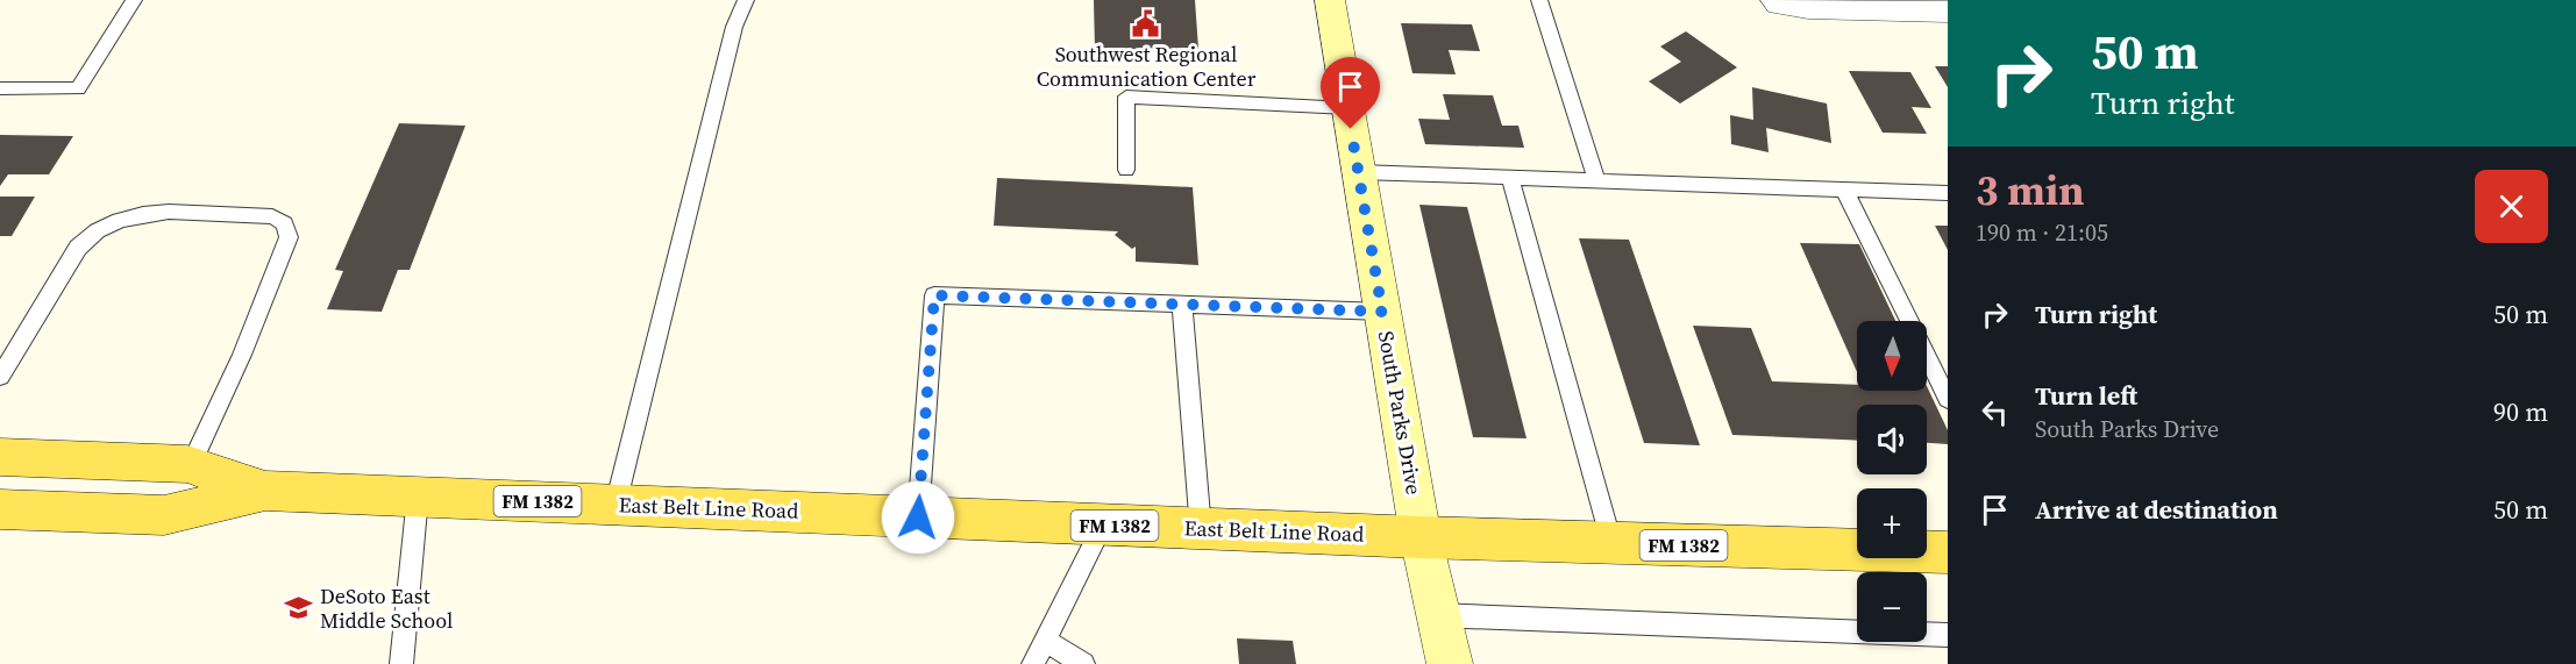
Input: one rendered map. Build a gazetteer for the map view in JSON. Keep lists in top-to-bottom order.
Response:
{
  "streets": {
    "main road": ["FM 1382", "East Belt Line Road"],
    "street": ["South Parks Drive"]
  },
  "crossings": [
    ["South Parks Drive", "East Belt Line Road"]
  ],
  "places": {
    "public building": ["Southwest Regional Communication Center"],
    "school or university": ["DeSoto East Middle School"]
  },
  "north": "bottom",
  "page": {
    "turn": ["50 m", "Turn right"],
    "heading": ["3 min", "190 m · 21:05"],
    "list": [
      {
        "name": "Turn right",
        "value": "50 m"
      },
      {
        "name": "Turn left",
        "note": "South Parks Drive",
        "value": "90 m"
      },
      {
        "name": "Arrive at destination",
        "value": "50 m"
      }
    ],
    "map_buttons": ["+", "−"]
  }
}
